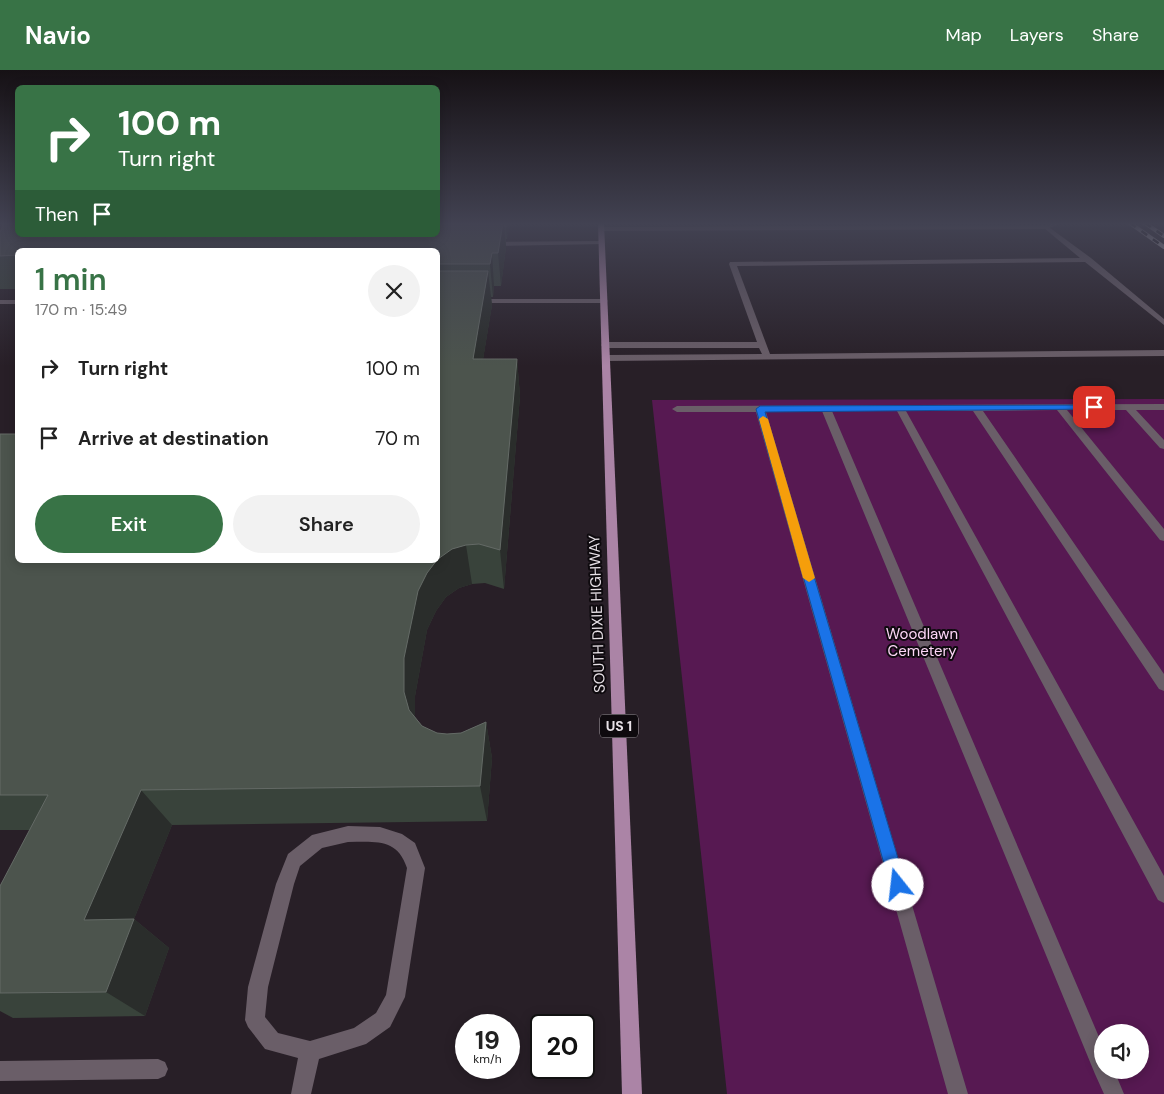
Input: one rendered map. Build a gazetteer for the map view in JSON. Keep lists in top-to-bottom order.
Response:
{
  "streets": {
    "main road": ["SOUTH DIXIE HIGHWAY", "US 1"]
  },
  "parks": ["Woodlawn Cemetery"],
  "page": {
    "header": "Navio",
    "nav": ["Map", "Layers", "Share"],
    "turn": ["100 m", "Turn right"],
    "then": "Then",
    "heading": ["1 min", "170 m · 15:49"],
    "list": [
      {
        "name": "Turn right",
        "value": "100 m"
      },
      {
        "name": "Arrive at destination",
        "value": "70 m"
      }
    ],
    "buttons": ["Exit", "Share"],
    "speed": "19 km/h",
    "limit": "20"
  }
}
